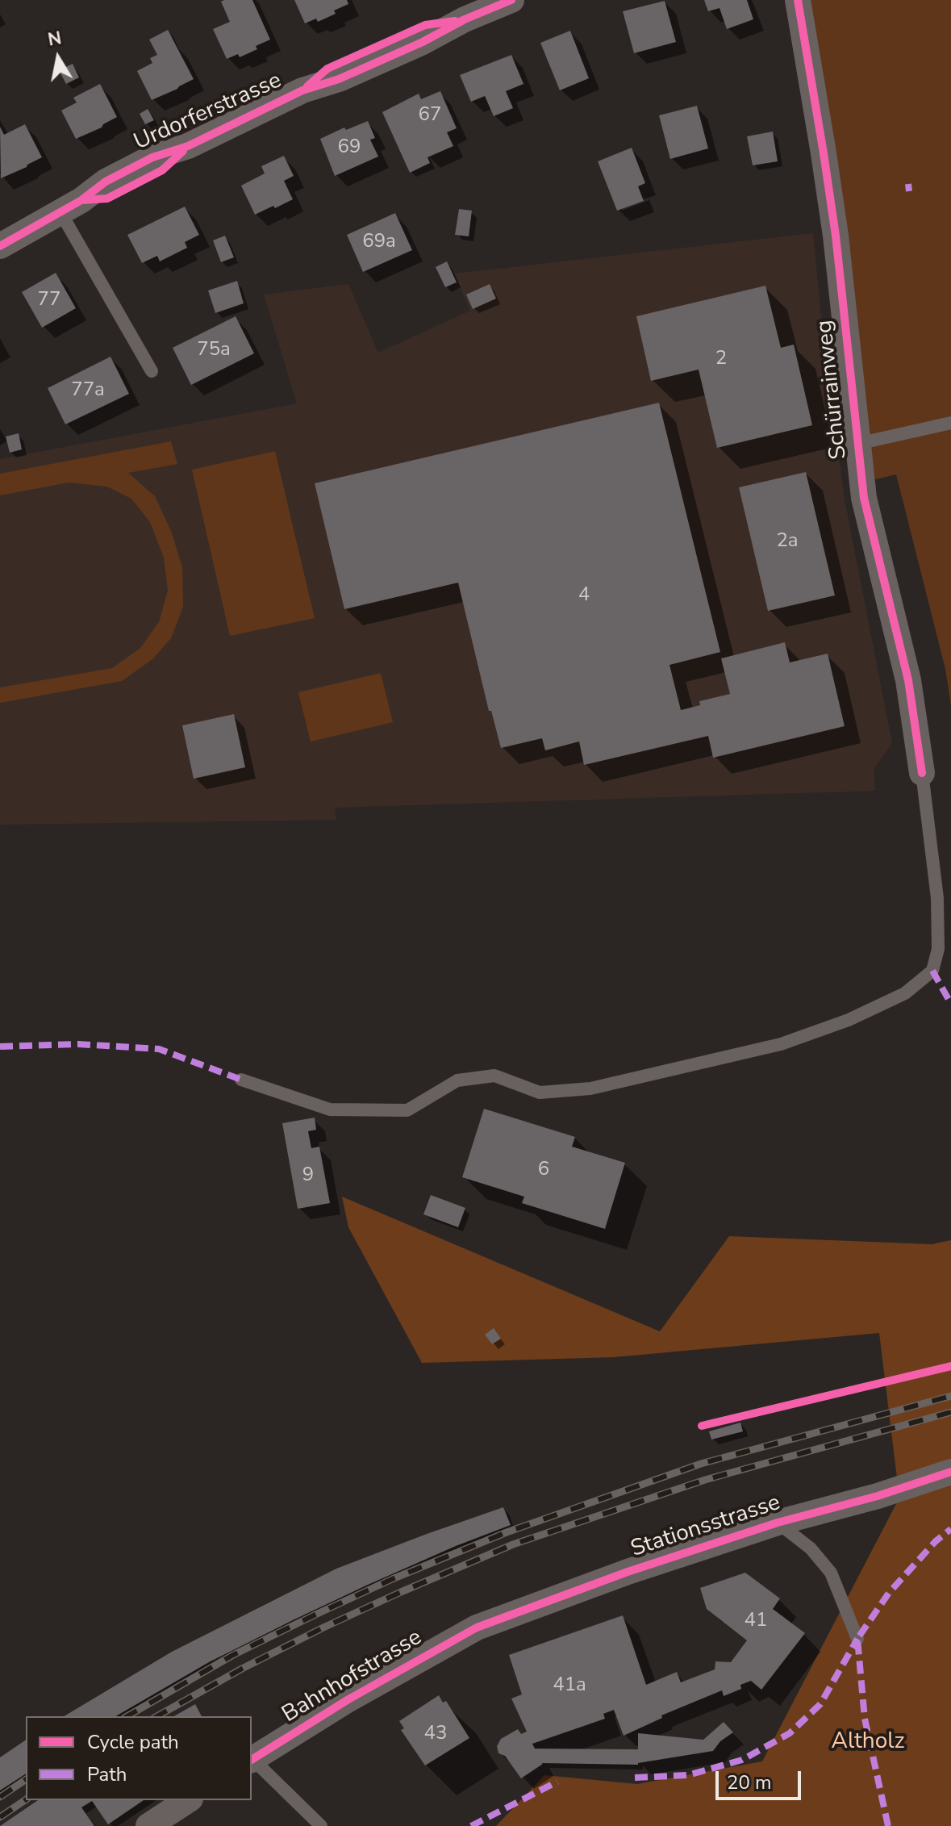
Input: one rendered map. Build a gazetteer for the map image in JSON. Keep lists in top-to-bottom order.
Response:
{
  "streets": {
    "street": [
      "Urdorferstrasse",
      "Schürrainweg",
      "Stationsstrasse",
      "Bahnhofstrasse"
    ]
  },
  "crossings": [
    ["Stationsstrasse", "Bahnhofstrasse"]
  ],
  "parks": ["Altholz"],
  "house_numbers": [
    "67",
    "69",
    "69a",
    "77",
    "75a",
    "2",
    "77a",
    "2a",
    "4",
    "6",
    "9",
    "41",
    "41a",
    "43"
  ],
  "legend": ["Cycle path", "Path"],
  "scale_bar": "20 m",
  "north": "top"
}
